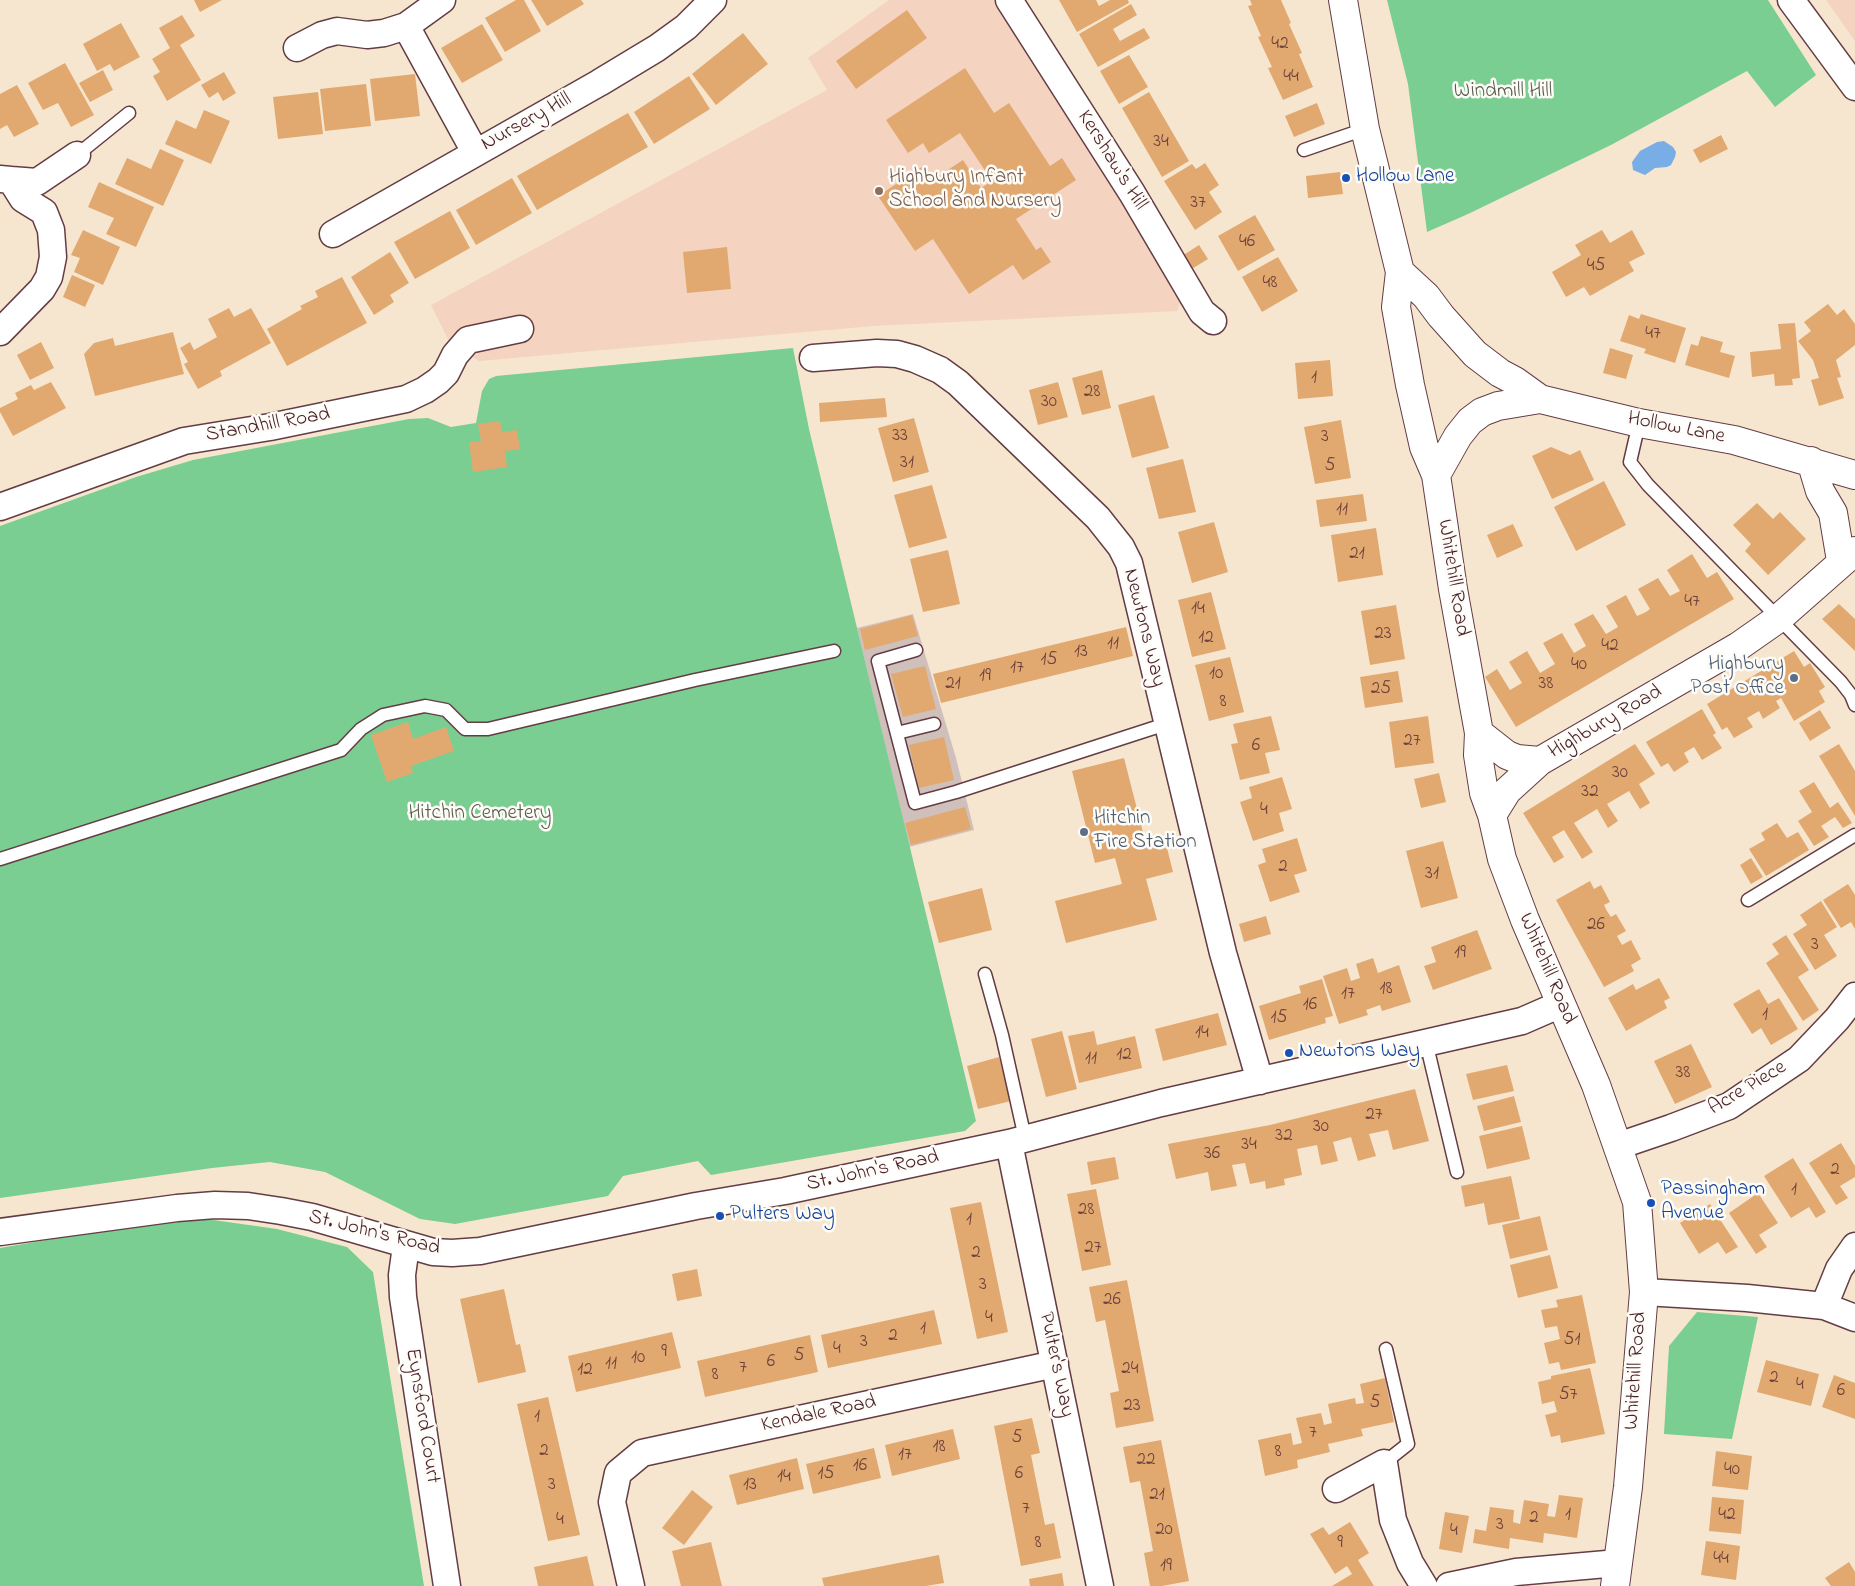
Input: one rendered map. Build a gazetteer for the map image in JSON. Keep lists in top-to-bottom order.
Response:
{
  "streets": {
    "street": [
      "Nursery Hill",
      "Kershaw's Hill",
      "Standhill Road",
      "Hollow Lane",
      "Whitehill Road",
      "Newtons Way",
      "Highbury Road",
      "Acre Piece",
      "St. John's Road",
      "Pulter's Way",
      "Kendale Road",
      "Eynsford Court"
    ]
  },
  "crossings": [
    ["Hollow Lane", "Whitehill Road"],
    ["Whitehill Road", "Highbury Road"],
    ["Whitehill Road", "Acre Piece"],
    ["Whitehill Road", "St. John's Road"],
    ["Newtons Way", "St. John's Road"],
    ["St. John's Road", "Pulter's Way"],
    ["St. John's Road", "Eynsford Court"],
    ["Pulter's Way", "Kendale Road"]
  ],
  "parks": ["Windmill Hill", "Hitchin Cemetery"],
  "places": [
    "Hollow Lane",
    "Highbury Infant School and Nursery",
    "Highbury Post Office",
    "Hitchin Fire Station",
    "Newtons Way",
    "Passingham Avenue",
    "Pulters Way"
  ],
  "house_numbers": [
    "42",
    "44",
    "34",
    "37",
    "46",
    "45",
    "48",
    "47",
    "1",
    "28",
    "30",
    "33",
    "3",
    "31",
    "5",
    "11",
    "21",
    "47",
    "14",
    "23",
    "12",
    "11",
    "42",
    "13",
    "15",
    "40",
    "17",
    "10",
    "19",
    "21",
    "38",
    "25",
    "8",
    "27",
    "6",
    "30",
    "32",
    "4",
    "2",
    "31",
    "26",
    "3",
    "19",
    "18",
    "17",
    "16",
    "1",
    "15",
    "14",
    "12",
    "11",
    "38",
    "27",
    "30",
    "32",
    "34",
    "36",
    "2",
    "1",
    "28",
    "1",
    "27",
    "2",
    "3",
    "26",
    "4",
    "1",
    "2",
    "51",
    "3",
    "4",
    "9",
    "5",
    "10",
    "6",
    "11",
    "7",
    "24",
    "12",
    "8",
    "2",
    "4",
    "6",
    "57",
    "5",
    "23",
    "1",
    "7",
    "5",
    "18",
    "2",
    "8",
    "17",
    "22",
    "16",
    "40",
    "15",
    "6",
    "14",
    "3",
    "13",
    "21",
    "7",
    "1",
    "42",
    "2",
    "4",
    "3",
    "20",
    "4",
    "8",
    "9",
    "44",
    "19"
  ]
}
